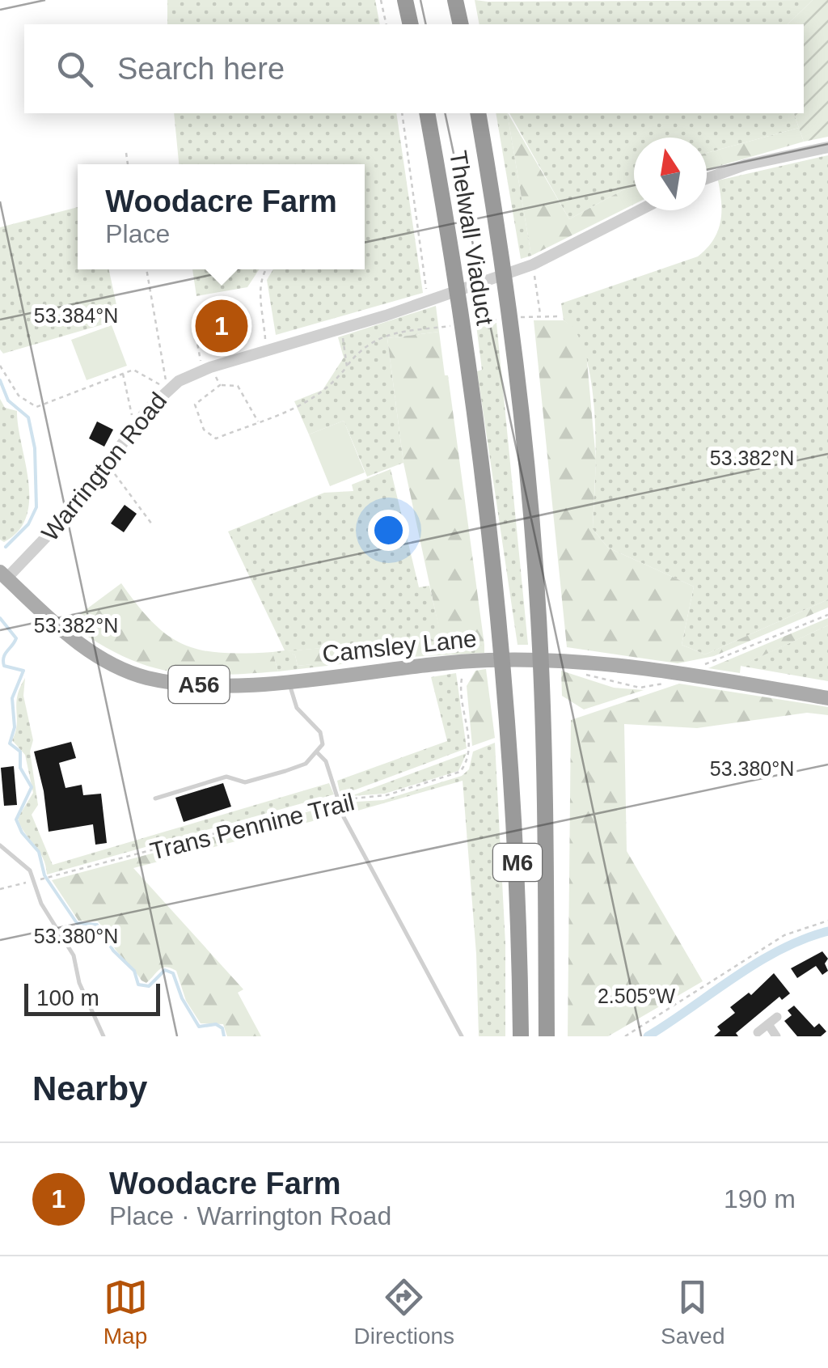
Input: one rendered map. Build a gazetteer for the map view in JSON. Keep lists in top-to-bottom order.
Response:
{
  "streets": {
    "highway": ["Thelwall Viaduct", "M6"],
    "main road": ["Camsley Lane", "A56"],
    "street": ["Warrington Road"],
    "path": ["Trans Pennine Trail"]
  },
  "crossings": [
    ["Warrington Road", "Camsley Lane"]
  ],
  "scale_bar": "100 m",
  "north": "top",
  "page": {
    "search": "Search here",
    "popup": ["Woodacre Farm", "Place"],
    "pins": "1",
    "scale": "100 m",
    "heading": "Nearby",
    "list": [
      {
        "mark": "1",
        "name": "Woodacre Farm",
        "note": "Place · Warrington Road",
        "value": "190 m"
      }
    ],
    "nav": ["Map", "Directions", "Saved"]
  },
  "coordinates": [
    "53.384°N",
    "53.382°N",
    "53.380°N",
    "2.505°W"
  ]
}
